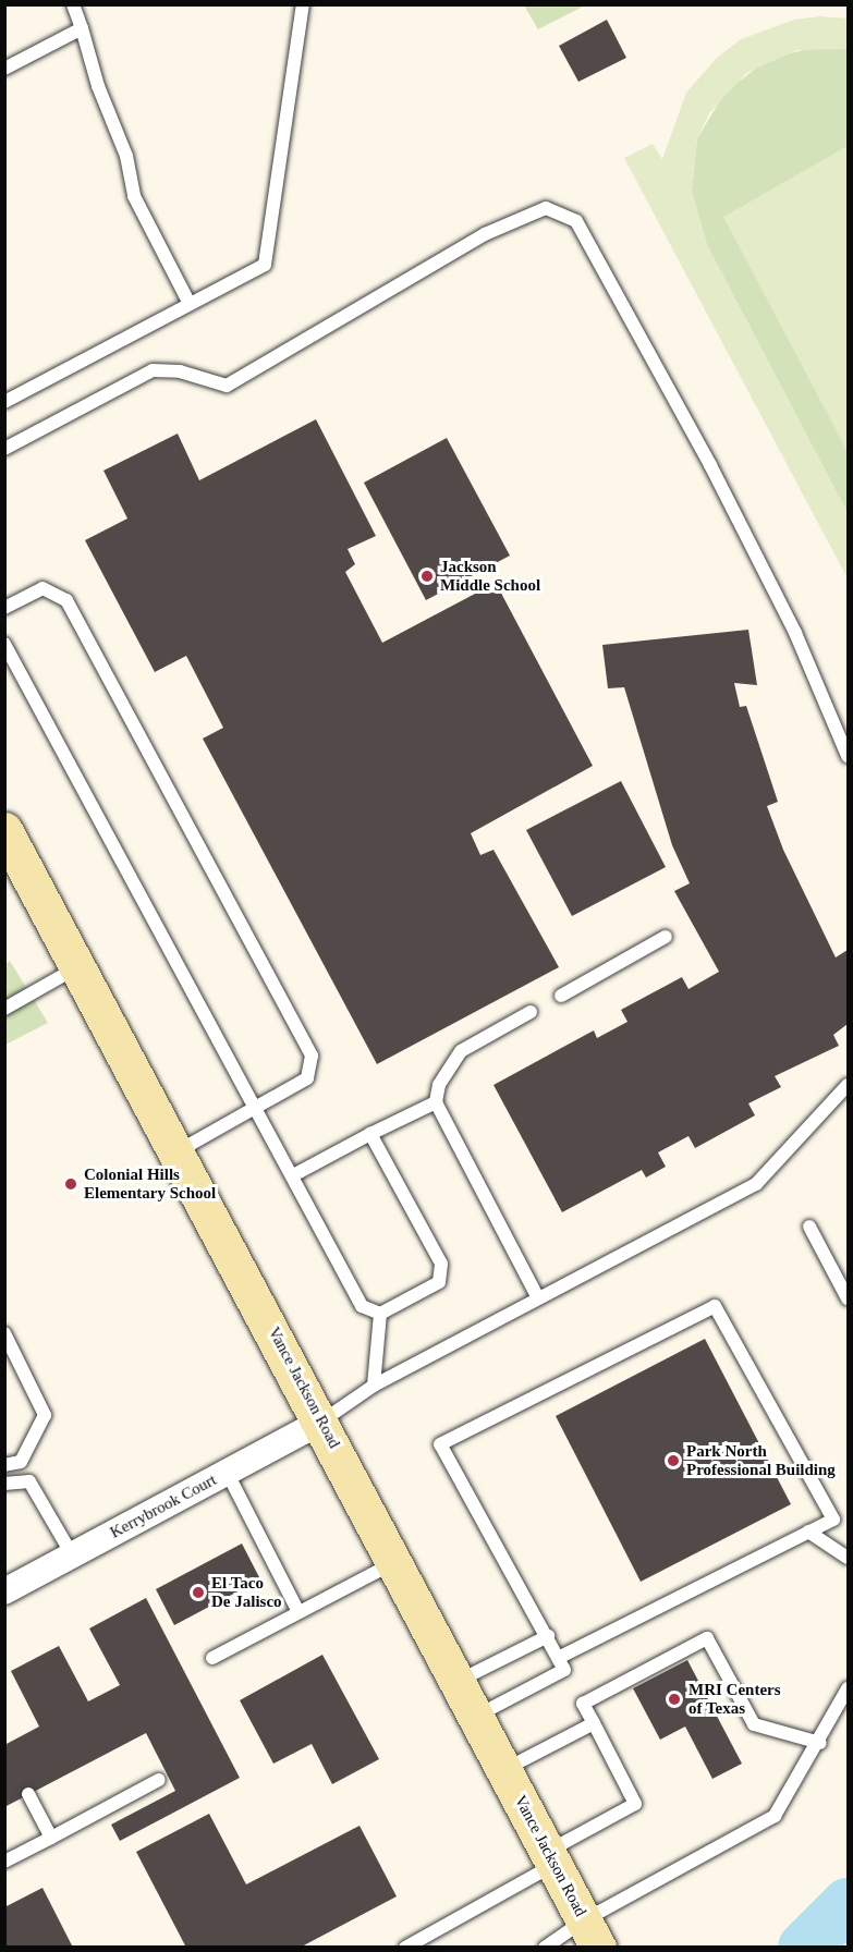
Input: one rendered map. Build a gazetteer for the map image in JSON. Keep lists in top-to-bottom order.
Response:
{
  "streets": {
    "main road": ["Vance Jackson Road"],
    "street": ["Kerrybrook Court"]
  },
  "crossings": [
    ["Vance Jackson Road", "Kerrybrook Court"]
  ],
  "places": [
    "Jackson Middle School",
    "Colonial Hills Elementary School",
    "Park North Professional Building",
    "El Taco De Jalisco",
    "MRI Centers of Texas"
  ]
}
